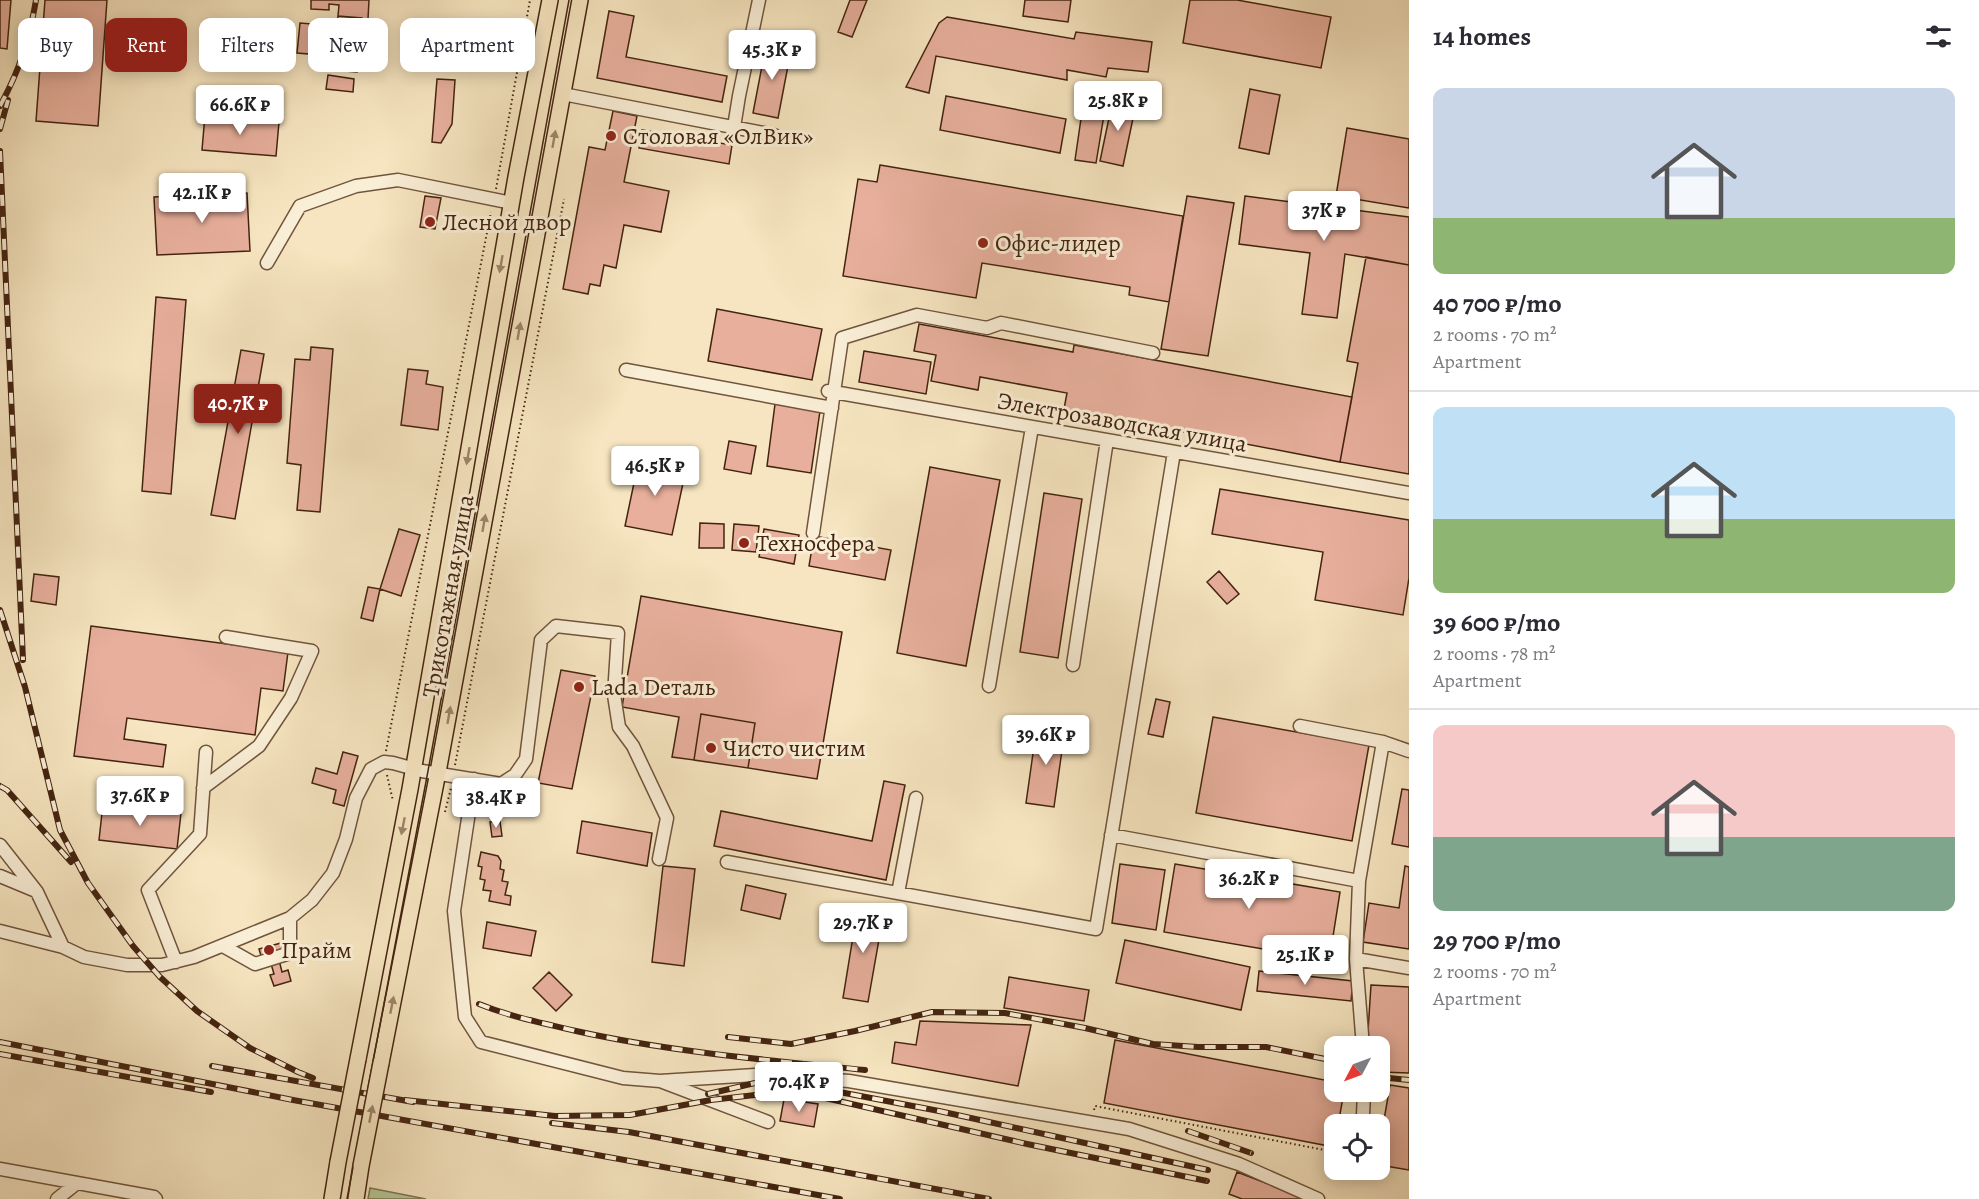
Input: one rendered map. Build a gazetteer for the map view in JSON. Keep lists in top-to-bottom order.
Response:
{
  "streets": {
    "main road": ["Трикотажная улица"],
    "street": ["Электрозаводская улица"]
  },
  "places": [
    "Столовая «ОлВик»",
    "Лесной двор",
    "Офис-лидер",
    "Техносфера",
    "Lada Dеталь",
    "Чисто чистим",
    "Прайм"
  ],
  "north": "bottom left",
  "page": {
    "heading": "14 homes",
    "chip": [
      "Buy",
      "Rent",
      "Filters",
      "New",
      "Apartment"
    ],
    "price": [
      "45.3K ₽",
      "25.8K ₽",
      "66.6K ₽",
      "42.1K ₽",
      "37K ₽",
      "40.7K ₽",
      "46.5K ₽",
      "39.6K ₽",
      "37.6K ₽",
      "38.4K ₽",
      "36.2K ₽",
      "29.7K ₽",
      "25.1K ₽",
      "70.4K ₽"
    ],
    "list": [
      {
        "name": "40 700 ₽/mo",
        "note": "2 rooms · 70 m² · Apartment"
      },
      {
        "name": "39 600 ₽/mo",
        "note": "2 rooms · 78 m² · Apartment"
      },
      {
        "name": "29 700 ₽/mo",
        "note": "2 rooms · 70 m² · Apartment"
      }
    ]
  }
}
